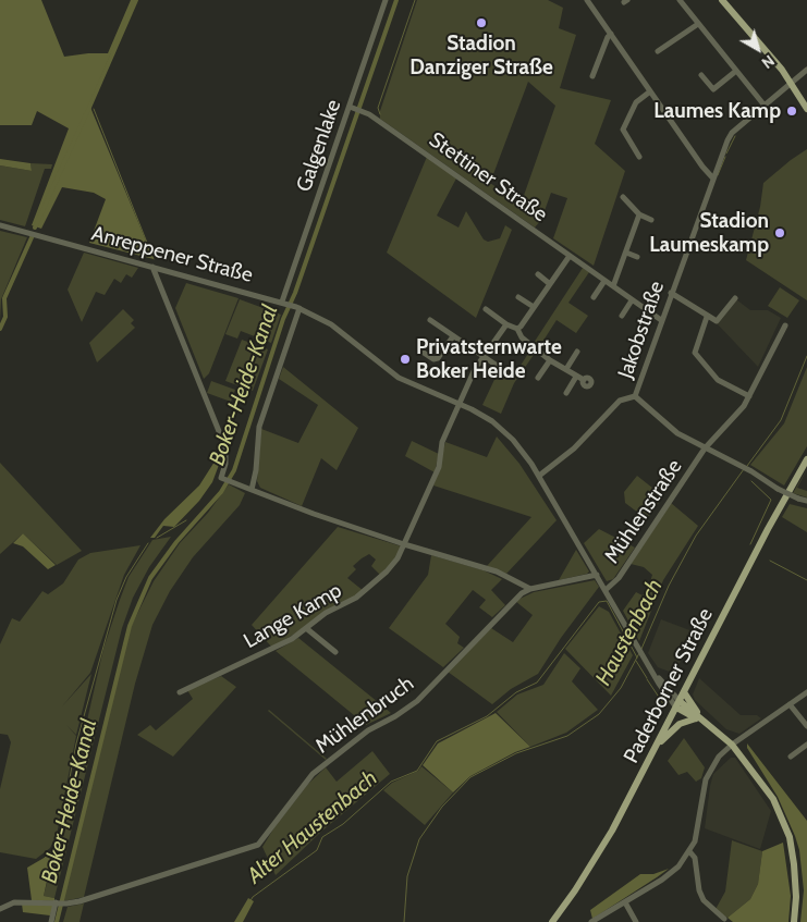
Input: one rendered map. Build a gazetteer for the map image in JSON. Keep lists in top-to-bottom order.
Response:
{
  "streets": {
    "main road": ["Paderborner Straße"],
    "street": [
      "Galgenlake",
      "Stettiner Straße",
      "Anreppener Straße",
      "Jakobstraße",
      "Mühlenstraße",
      "Lange Kamp",
      "Mühlenbruch"
    ]
  },
  "crossings": [
    ["Galgenlake", "Stettiner Straße"],
    ["Galgenlake", "Anreppener Straße"],
    ["Stettiner Straße", "Jakobstraße"],
    ["Anreppener Straße", "Mühlenstraße"],
    ["Anreppener Straße", "Lange Kamp"],
    ["Anreppener Straße", "Paderborner Straße"],
    ["Anreppener Straße", "Mühlenbruch"]
  ],
  "water": ["Boker-Heide-Kanal", "Haustenbach", "Alter Haustenbach"],
  "places": [
    "Stadion Danziger Straße",
    "Laumes Kamp",
    "Stadion Laumeskamp",
    "Privatsternwarte Boker Heide"
  ],
  "north": "bottom right"
}
